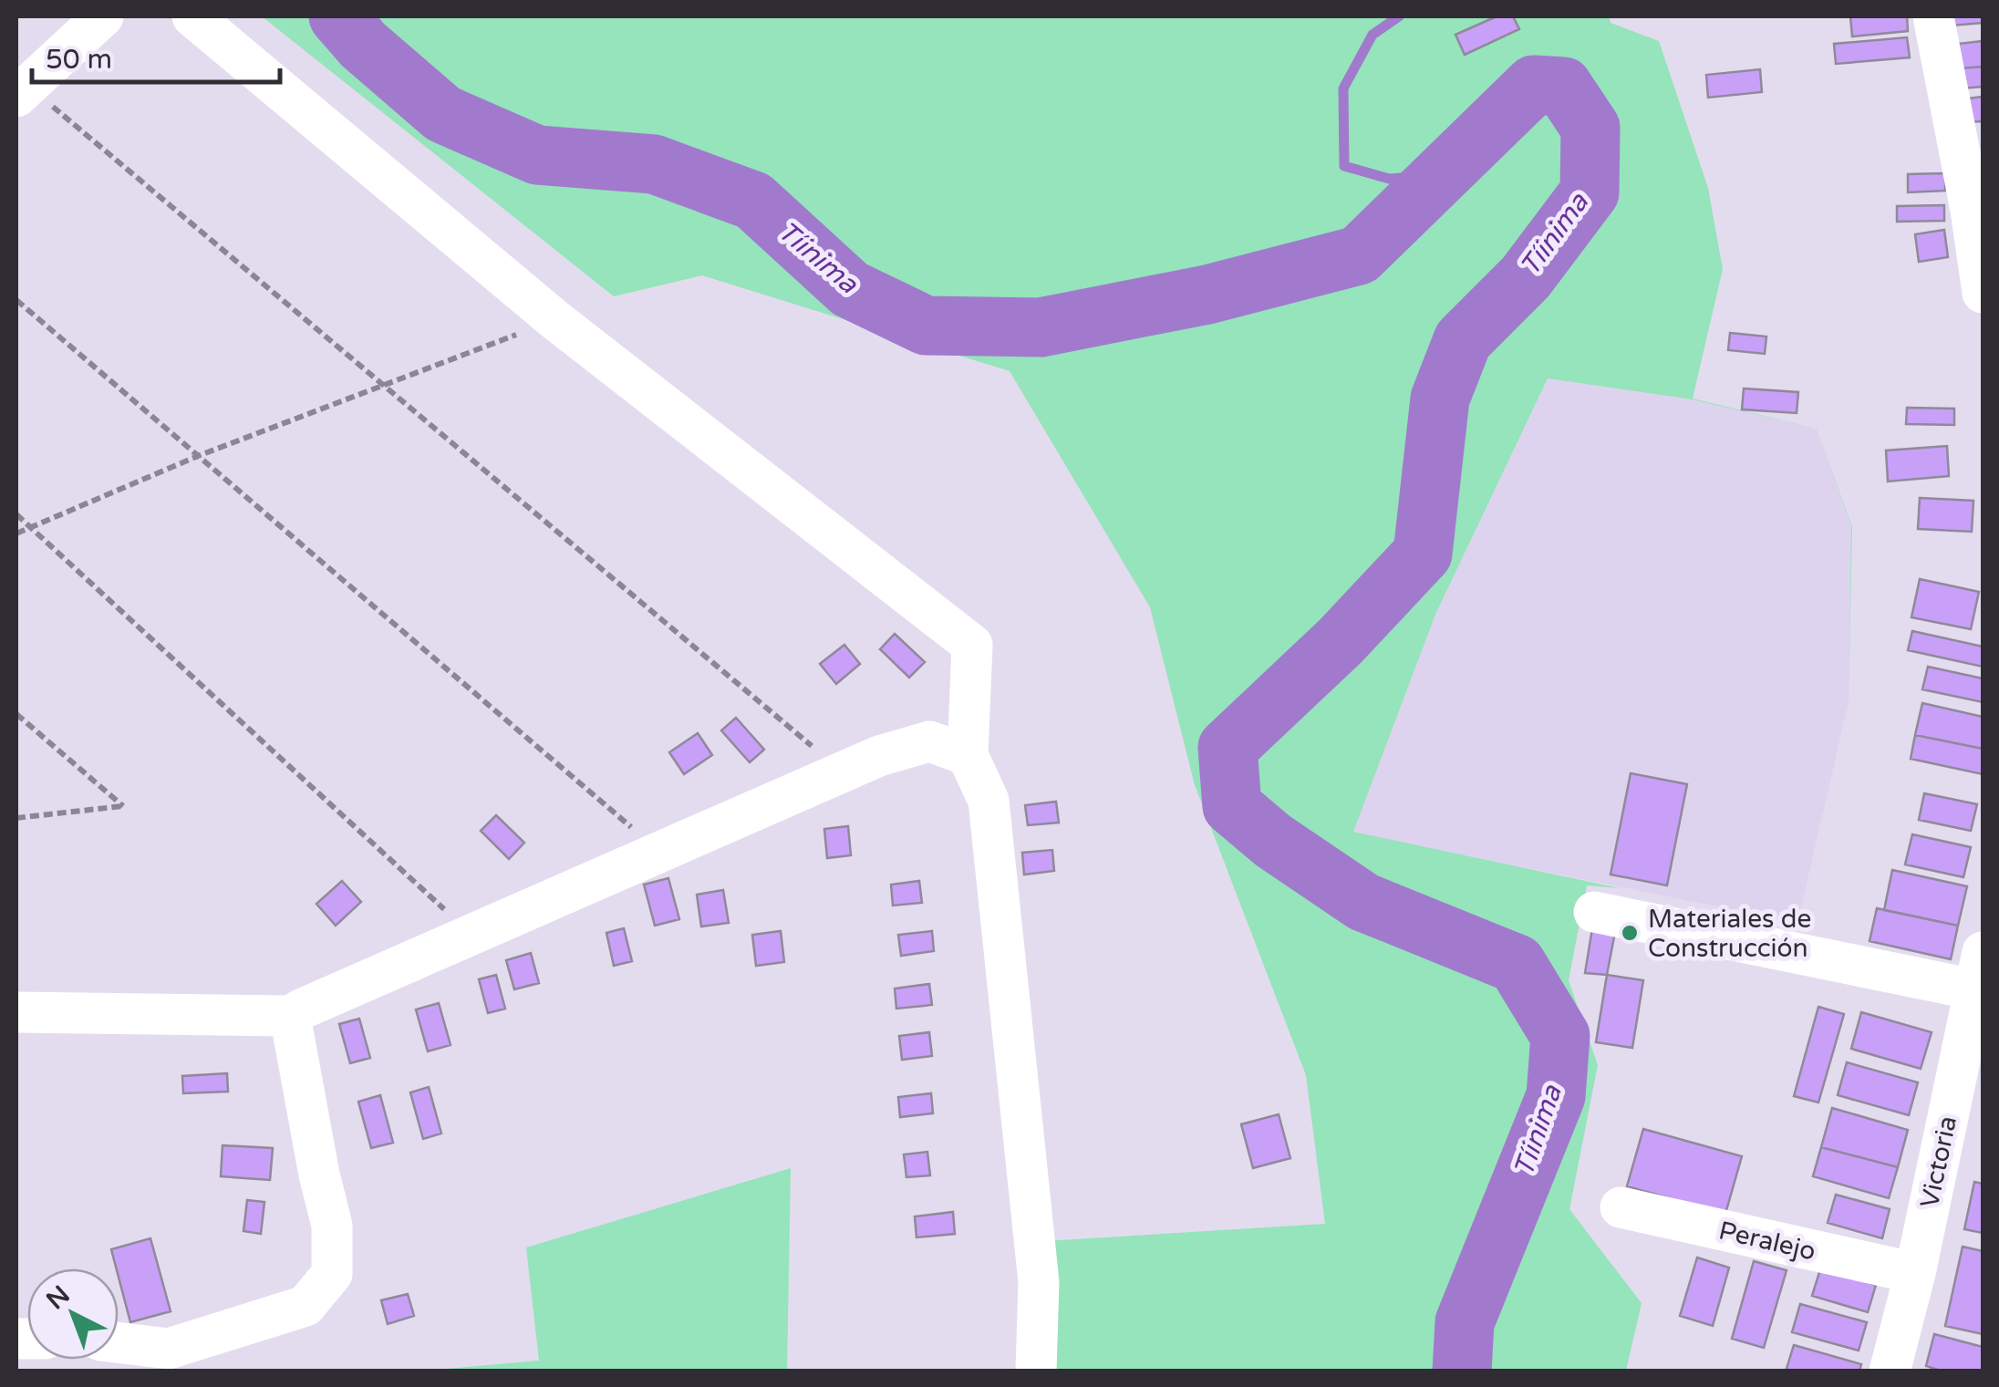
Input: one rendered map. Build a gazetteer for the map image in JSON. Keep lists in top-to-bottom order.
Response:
{
  "streets": {
    "street": ["Victoria", "Peralejo"]
  },
  "crossings": [
    ["Victoria", "Peralejo"]
  ],
  "water": ["Tíinima"],
  "places": ["Materiales de Construcción"],
  "scale_bar": "50 m",
  "north": "top left"
}
